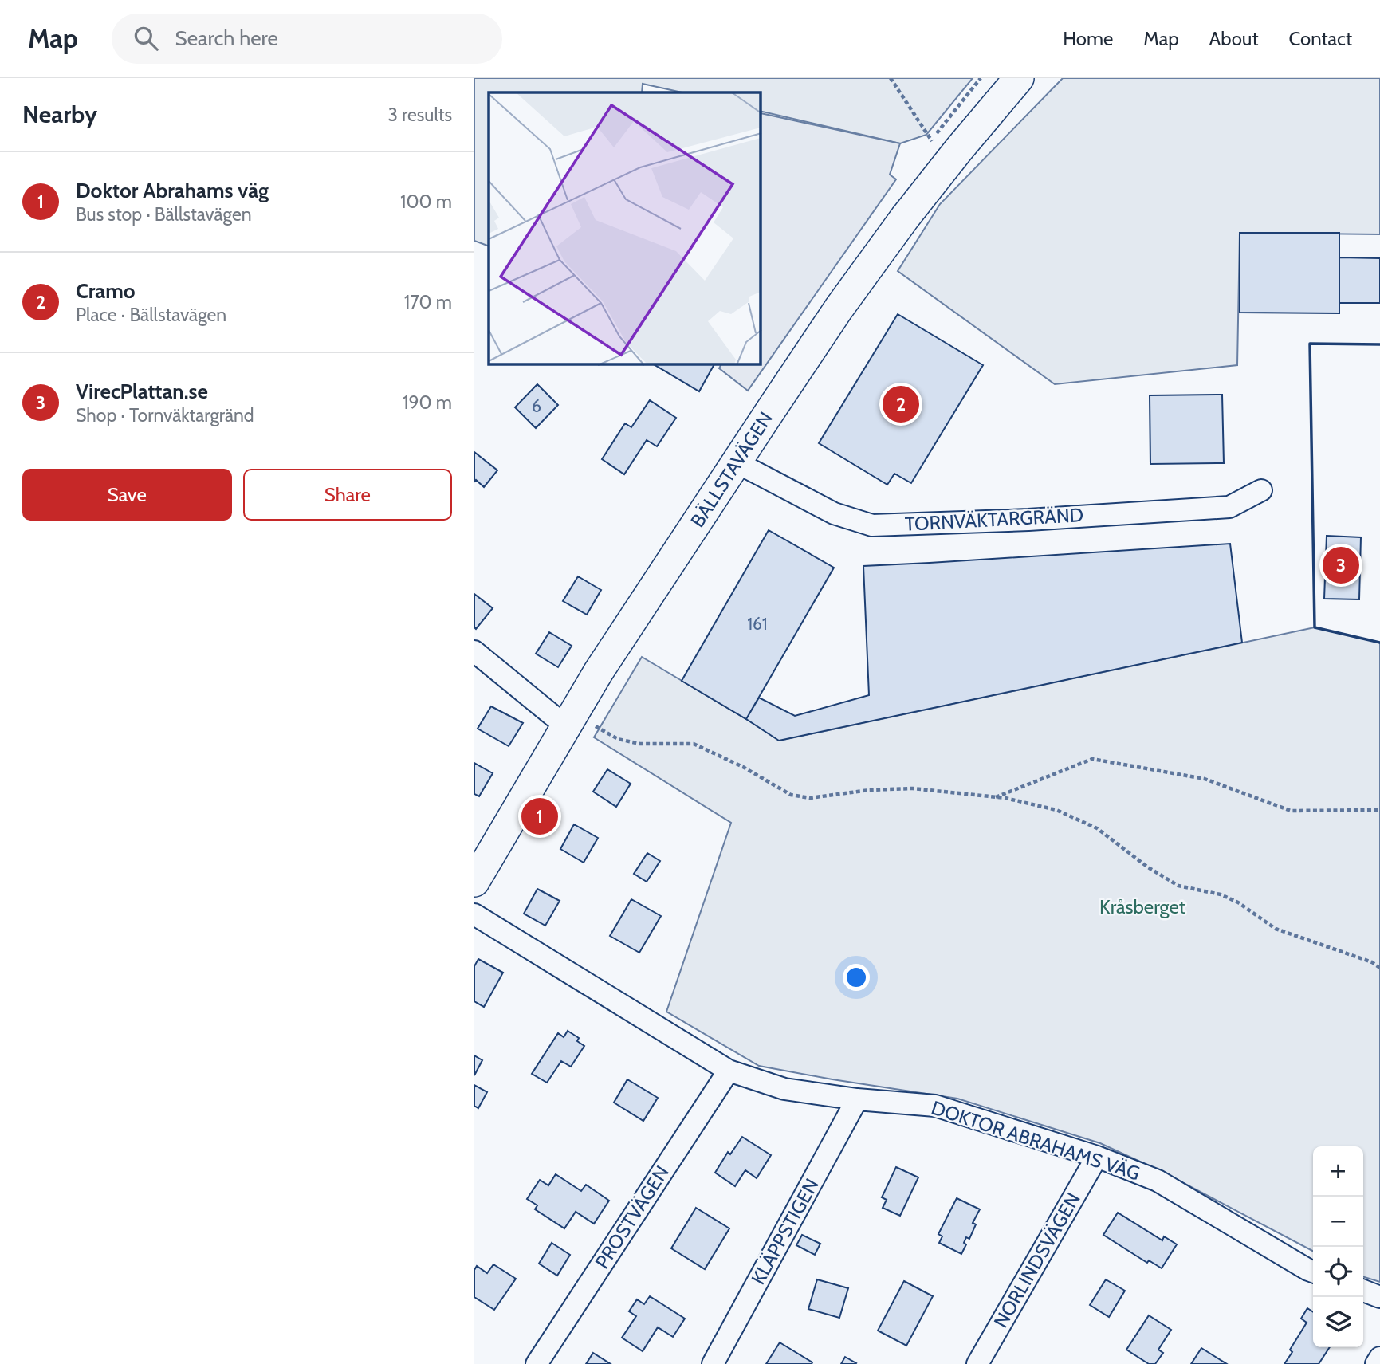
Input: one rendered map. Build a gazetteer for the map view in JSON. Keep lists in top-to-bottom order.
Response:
{
  "streets": {
    "street": [
      "BÄLLSTAVÄGEN",
      "TORNVÄKTARGRÄND",
      "DOKTOR ABRAHAMS VÄG",
      "PROSTVÄGEN",
      "KLÄPPSTIGEN",
      "NORLINDSVÄGEN"
    ]
  },
  "crossings": [
    ["BÄLLSTAVÄGEN", "TORNVÄKTARGRÄND"],
    ["DOKTOR ABRAHAMS VÄG", "PROSTVÄGEN"],
    ["DOKTOR ABRAHAMS VÄG", "KLÄPPSTIGEN"],
    ["DOKTOR ABRAHAMS VÄG", "NORLINDSVÄGEN"]
  ],
  "parks": ["Kråsberget"],
  "house_numbers": ["6", "161"],
  "page": {
    "header": "Map",
    "search": "Search here",
    "nav": [
      "Home",
      "Map",
      "About",
      "Contact"
    ],
    "heading": ["Nearby", "3 results"],
    "list": [
      {
        "mark": "1",
        "name": "Doktor Abrahams väg",
        "note": "Bus stop · Bällstavägen",
        "value": "100 m"
      },
      {
        "mark": "2",
        "name": "Cramo",
        "note": "Place · Bällstavägen",
        "value": "170 m"
      },
      {
        "mark": "3",
        "name": "VirecPlattan.se",
        "note": "Shop · Tornväktargränd",
        "value": "190 m"
      }
    ],
    "pins": ["2", "3", "1"],
    "buttons": ["Save", "Share"],
    "map_buttons": ["+", "−"]
  }
}
